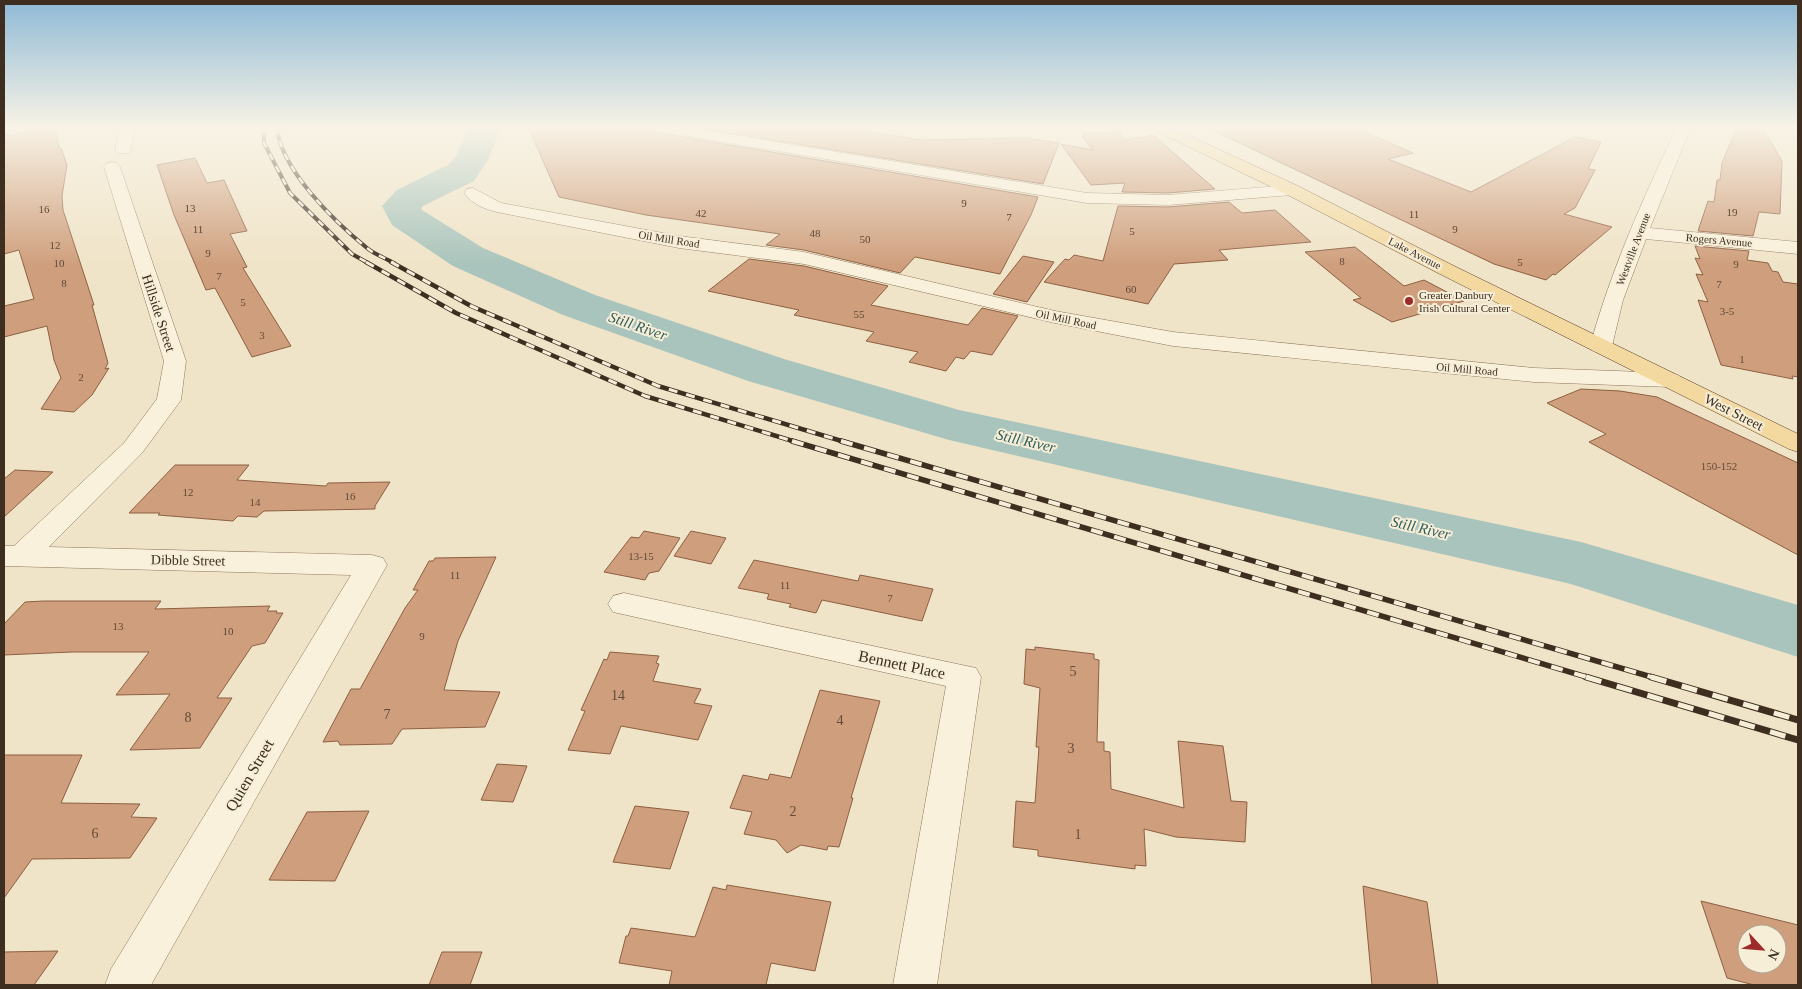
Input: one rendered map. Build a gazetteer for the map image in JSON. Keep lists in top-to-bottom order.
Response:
{
  "streets": {
    "main road": ["Lake Avenue", "West Street"],
    "street": [
      "Oil Mill Road",
      "Rogers Avenue",
      "Westville Avenue",
      "Hillside Street",
      "Dibble Street",
      "Bennett Place",
      "Quien Street"
    ]
  },
  "crossings": [
    ["Oil Mill Road", "Lake Avenue"],
    ["Oil Mill Road", "West Street"],
    ["Rogers Avenue", "Westville Avenue"],
    ["Westville Avenue", "Lake Avenue"],
    ["Lake Avenue", "West Street"],
    ["Hillside Street", "Dibble Street"],
    ["Dibble Street", "Quien Street"]
  ],
  "water": ["Still River"],
  "places": ["Greater Danbury Irish Cultural Center"],
  "house_numbers": [
    "9",
    "13",
    "16",
    "19",
    "42",
    "11",
    "7",
    "11",
    "9",
    "5",
    "48",
    "50",
    "12",
    "9",
    "8",
    "5",
    "10",
    "9",
    "7",
    "8",
    "7",
    "60",
    "5",
    "3-5",
    "55",
    "3",
    "1",
    "2",
    "150-152",
    "12",
    "16",
    "14",
    "13-15",
    "11",
    "11",
    "7",
    "13",
    "10",
    "9",
    "5",
    "14",
    "7",
    "8",
    "4",
    "3",
    "2",
    "6",
    "1"
  ],
  "north": "bottom right"
}
